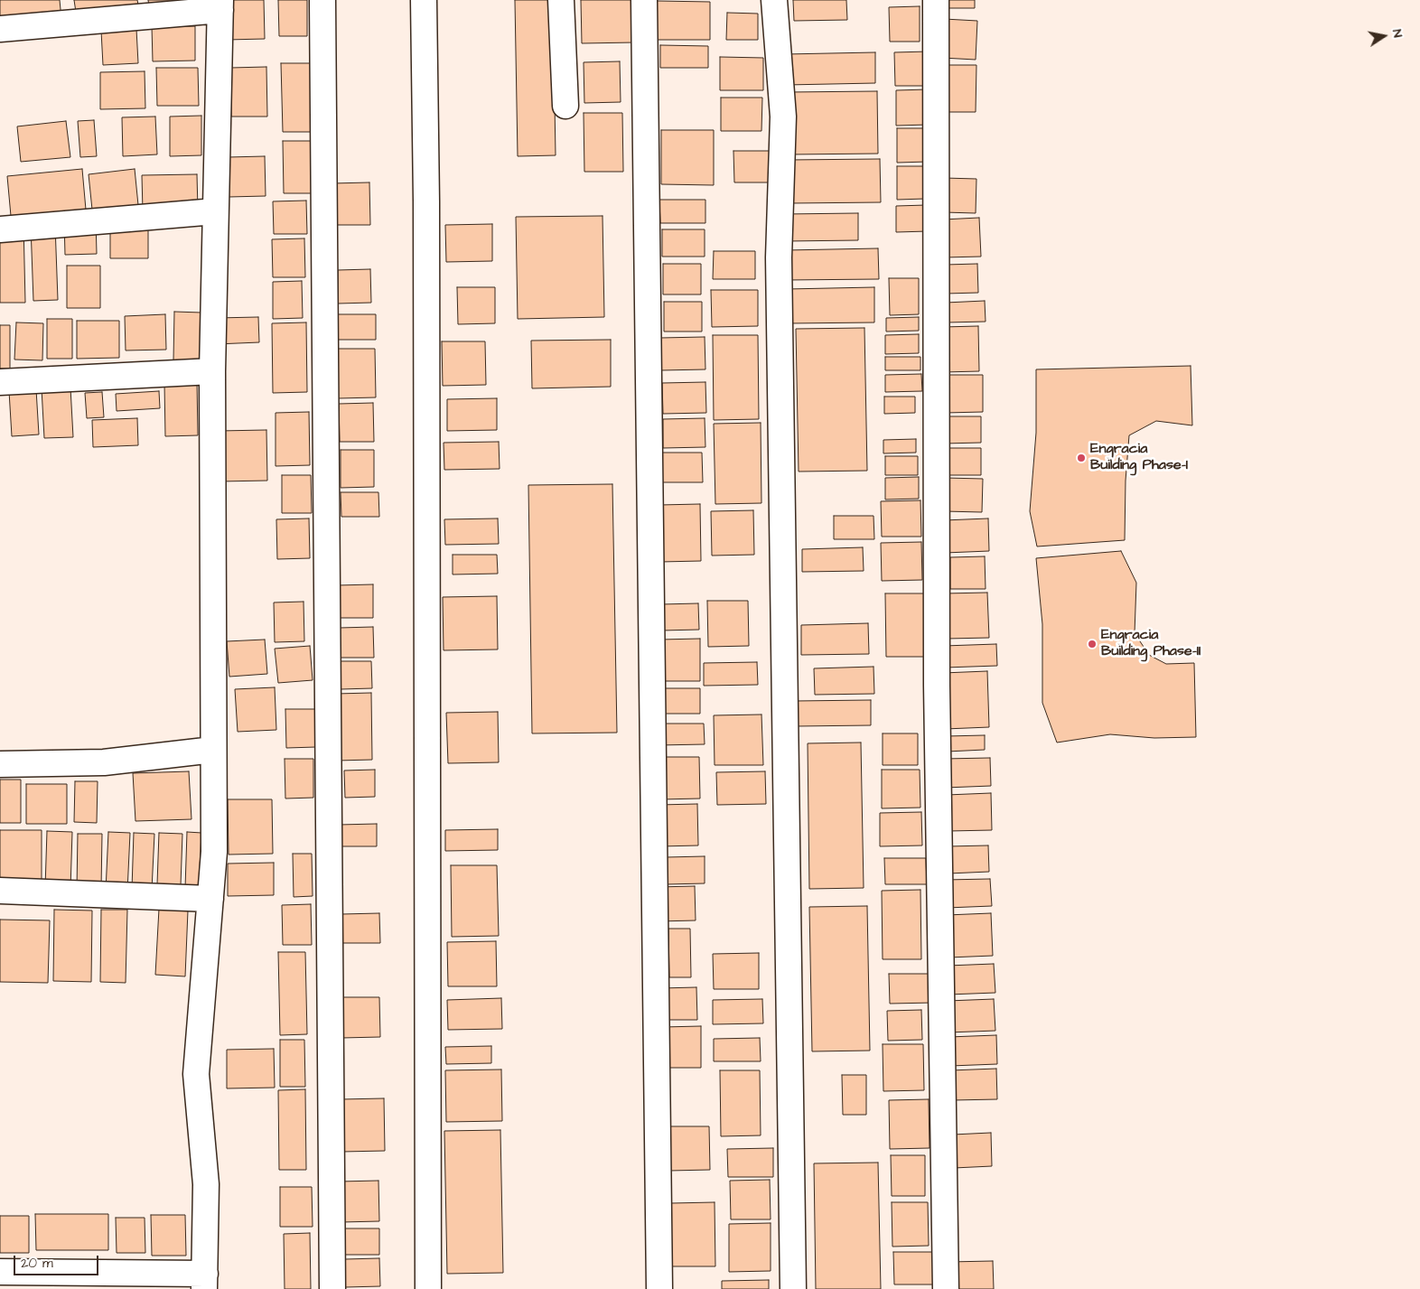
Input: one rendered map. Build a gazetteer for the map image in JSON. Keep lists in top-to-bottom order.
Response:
{
  "places": ["Engracia Building Phase-I", "Engracia Building Phase-II"],
  "scale_bar": "20 m",
  "north": "right"
}
